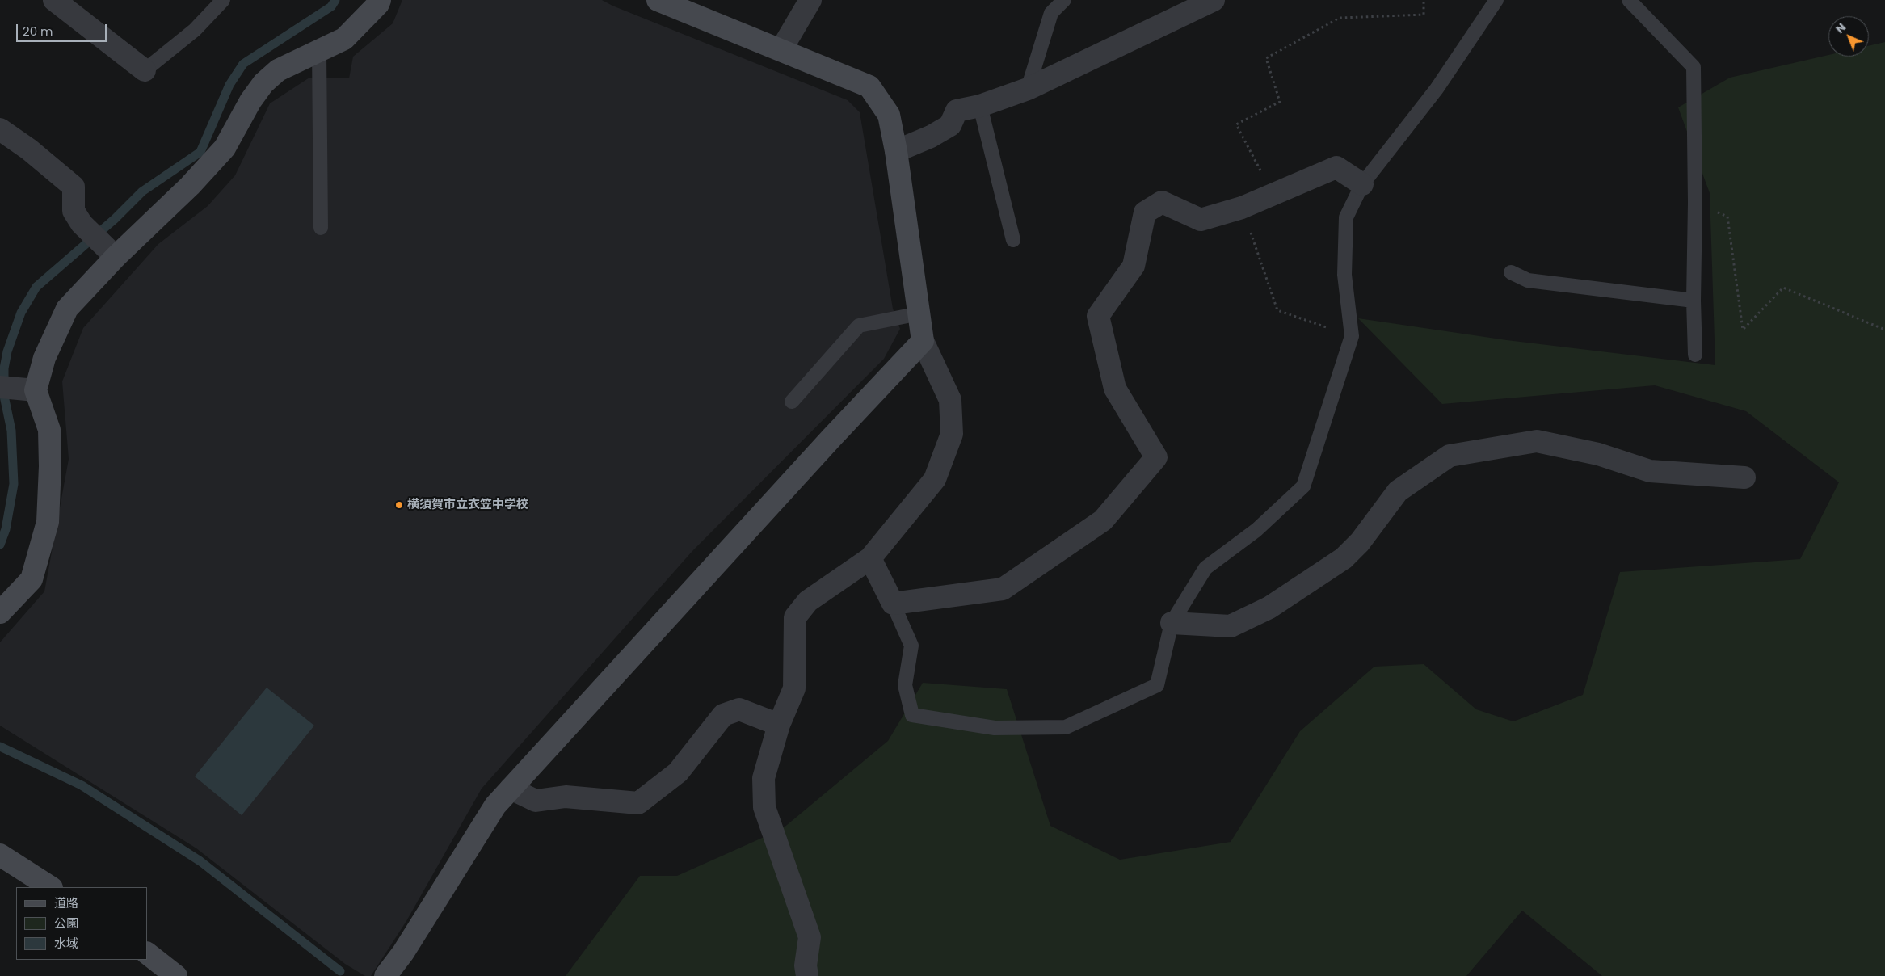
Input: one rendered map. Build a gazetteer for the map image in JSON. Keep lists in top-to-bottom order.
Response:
{
  "places": ["横須賀市立衣笠中学校"],
  "legend": ["道路", "公園", "水域"],
  "scale_bar": "20 m",
  "north": "top left"
}
